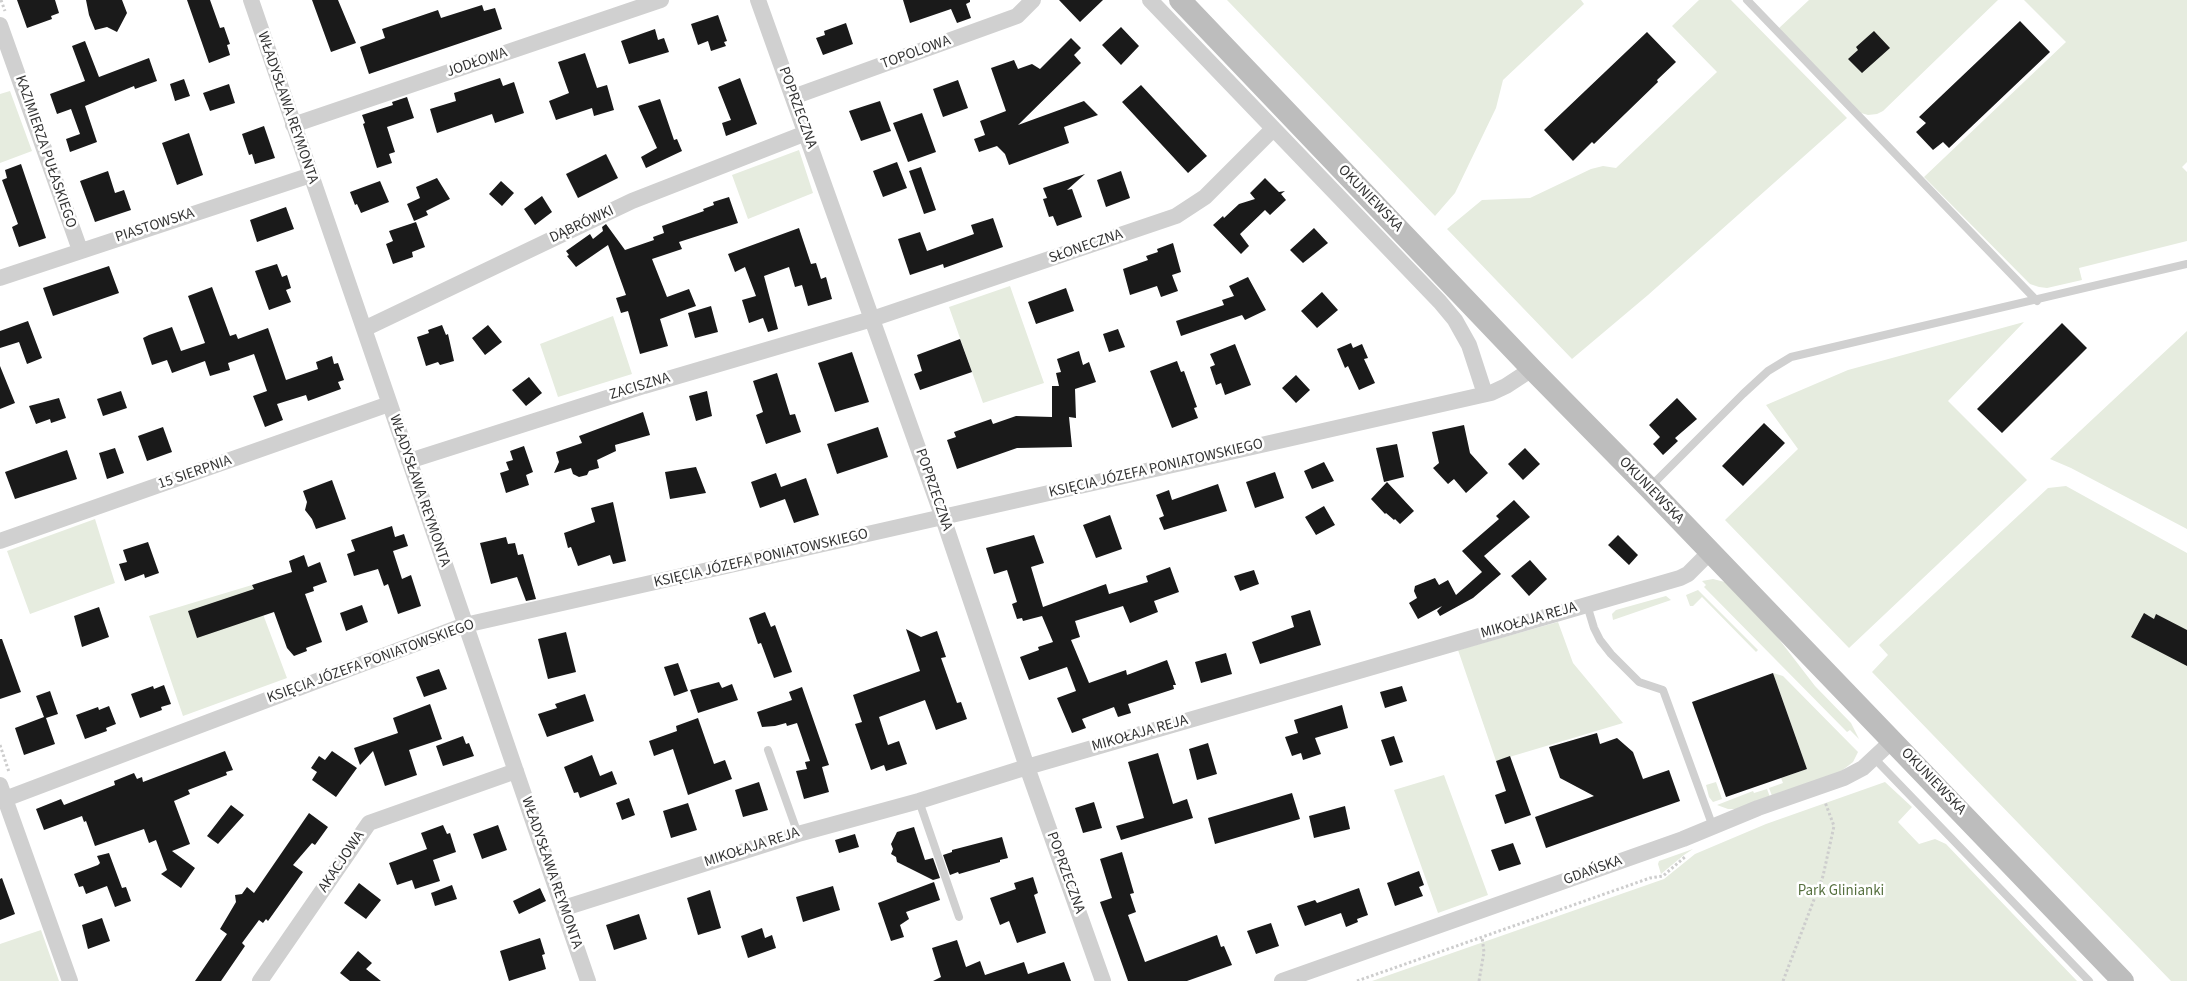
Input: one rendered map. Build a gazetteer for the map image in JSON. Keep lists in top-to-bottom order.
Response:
{
  "streets": {
    "main road": ["OKUNIEWSKA"],
    "street": [
      "TOPOLOWA",
      "JODŁOWA",
      "WŁADYSŁAWA REYMONTA",
      "POPRZECZNA",
      "KAZIMIERZA PUŁASKIEGO",
      "DĄBRÓWKI",
      "PIASTOWSKA",
      "SŁONECZNA",
      "ZACISZNA",
      "KSIĘCIA JÓZEFA PONIATOWSKIEGO",
      "15 SIERPNIA",
      "MIKOŁAJA REJA",
      "AKACJOWA",
      "GDAŃSKA"
    ]
  },
  "crossings": [
    ["TOPOLOWA", "POPRZECZNA"],
    ["JODŁOWA", "WŁADYSŁAWA REYMONTA"],
    ["WŁADYSŁAWA REYMONTA", "DĄBRÓWKI"],
    ["WŁADYSŁAWA REYMONTA", "PIASTOWSKA"],
    ["WŁADYSŁAWA REYMONTA", "ZACISZNA"],
    ["WŁADYSŁAWA REYMONTA", "KSIĘCIA JÓZEFA PONIATOWSKIEGO"],
    ["WŁADYSŁAWA REYMONTA", "15 SIERPNIA"],
    ["WŁADYSŁAWA REYMONTA", "MIKOŁAJA REJA"],
    ["WŁADYSŁAWA REYMONTA", "AKACJOWA"],
    ["POPRZECZNA", "DĄBRÓWKI"],
    ["POPRZECZNA", "SŁONECZNA"],
    ["POPRZECZNA", "ZACISZNA"],
    ["POPRZECZNA", "KSIĘCIA JÓZEFA PONIATOWSKIEGO"],
    ["POPRZECZNA", "MIKOŁAJA REJA"],
    ["KAZIMIERZA PUŁASKIEGO", "PIASTOWSKA"],
    ["OKUNIEWSKA", "SŁONECZNA"],
    ["OKUNIEWSKA", "KSIĘCIA JÓZEFA PONIATOWSKIEGO"],
    ["OKUNIEWSKA", "MIKOŁAJA REJA"],
    ["OKUNIEWSKA", "GDAŃSKA"],
    ["SŁONECZNA", "ZACISZNA"]
  ],
  "parks": ["Park Glinianki"]
}
